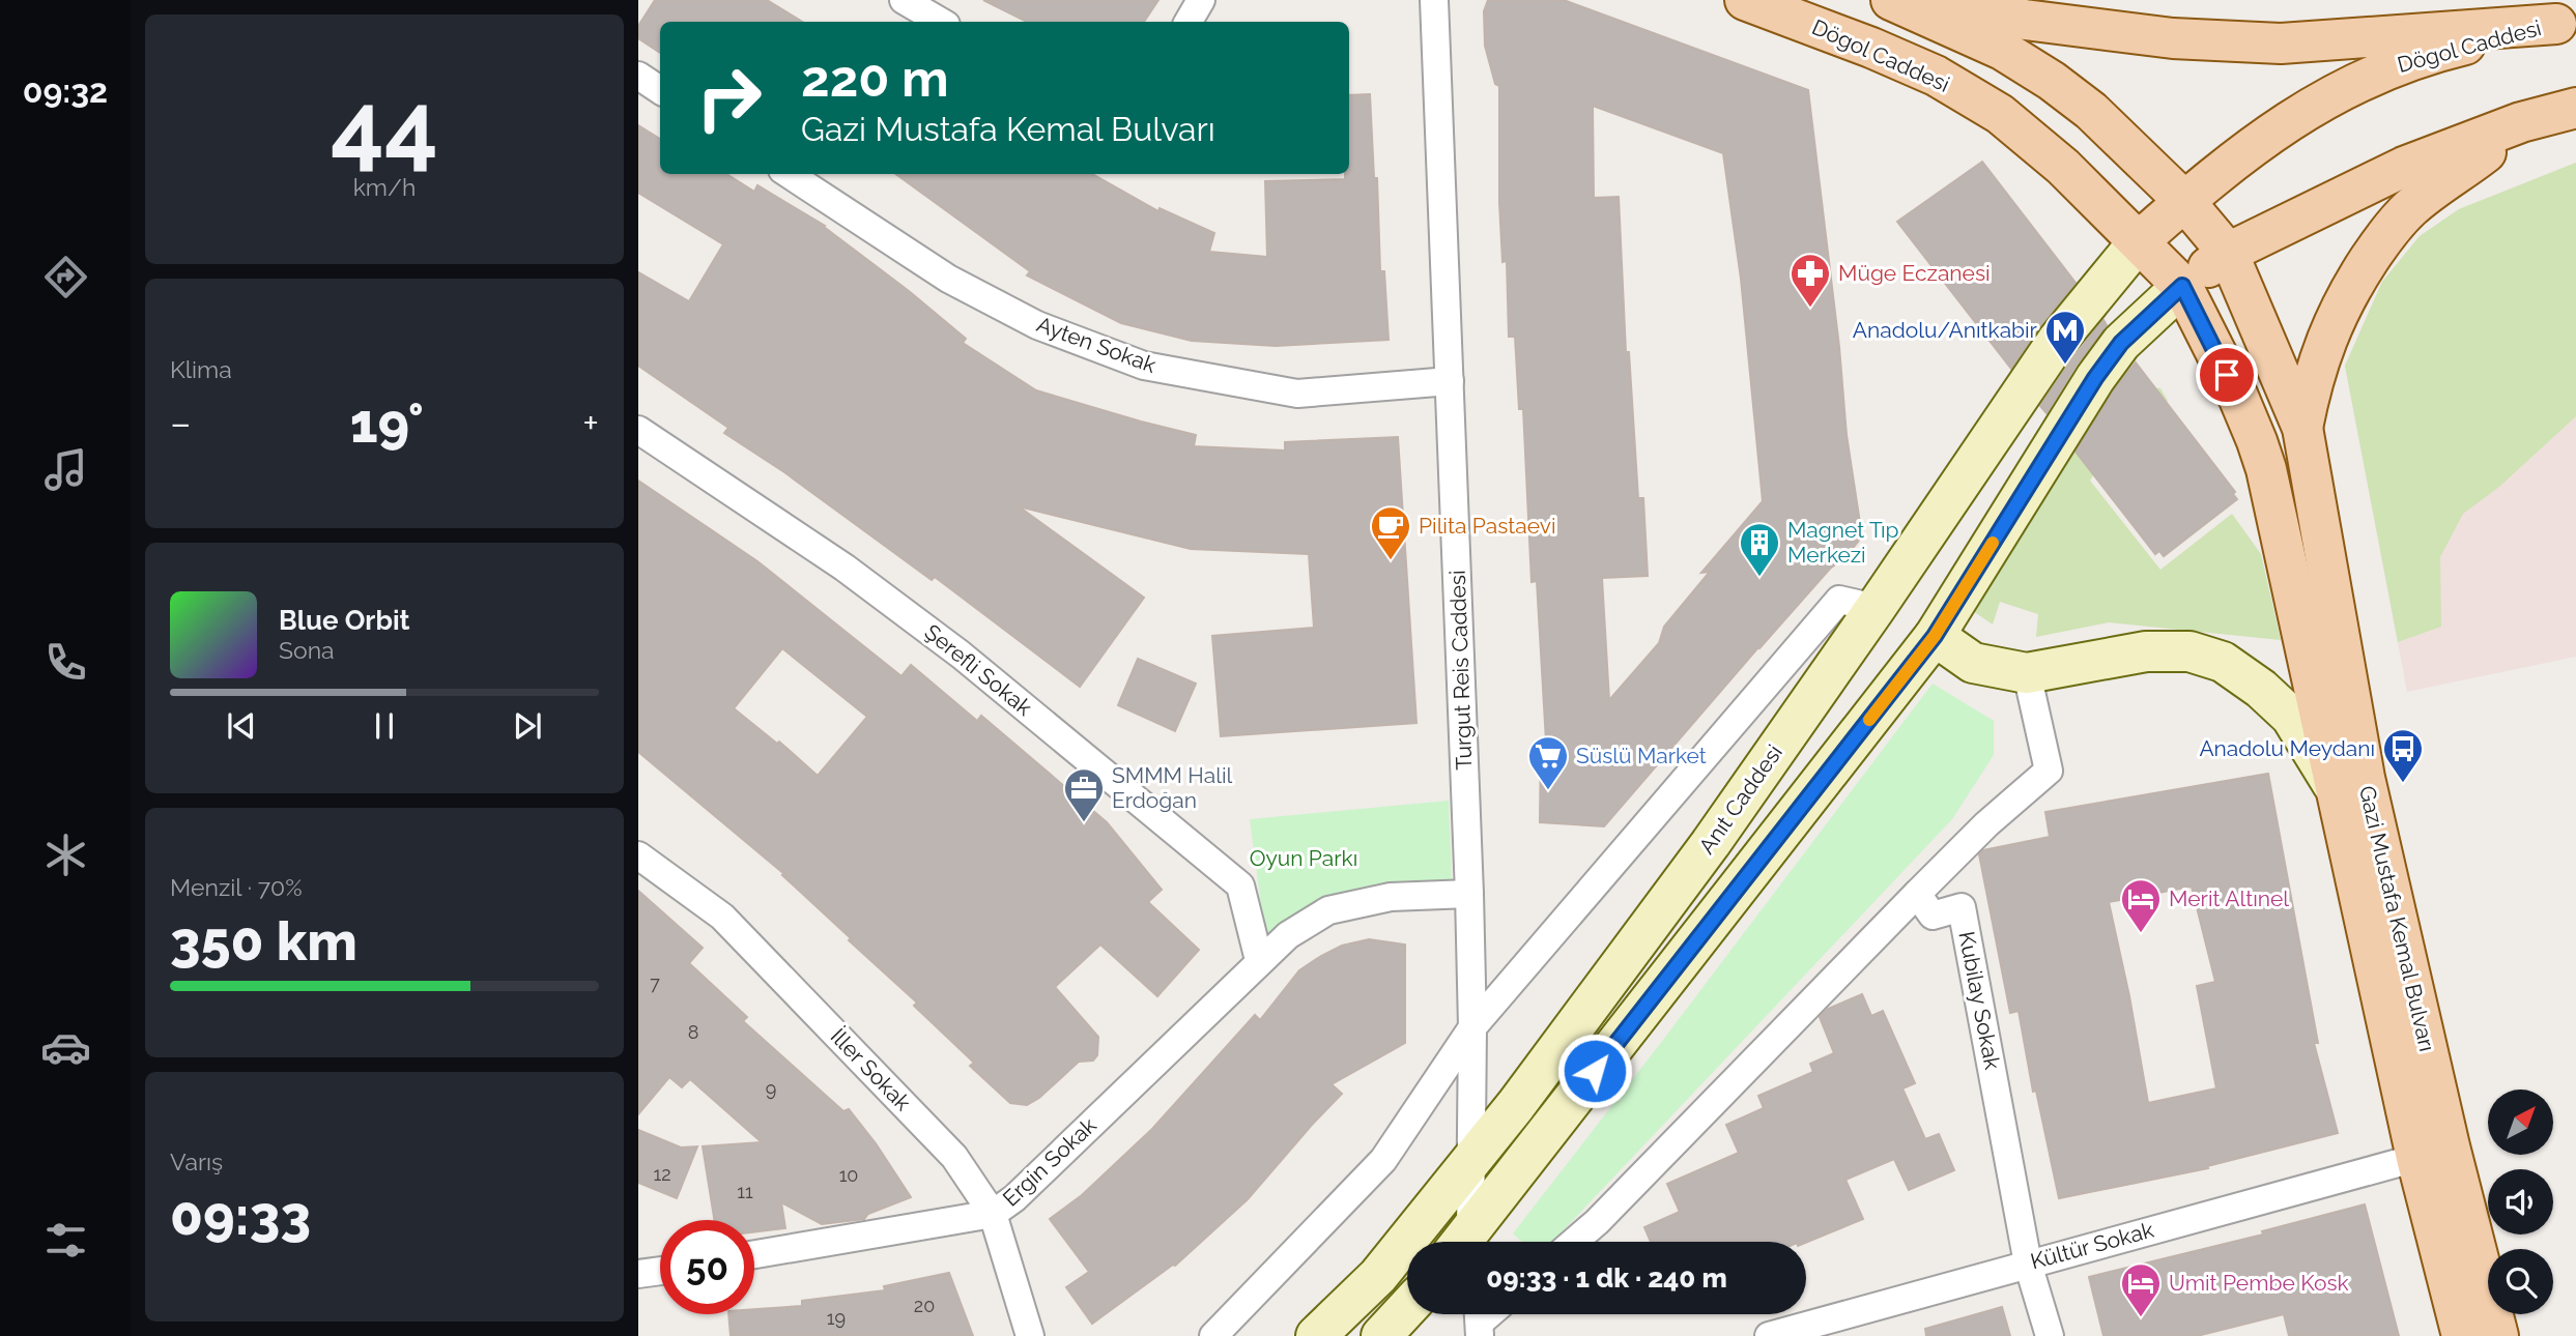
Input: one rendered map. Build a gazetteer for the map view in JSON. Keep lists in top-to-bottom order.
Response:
{
  "streets": {
    "main road": ["Dögol Caddesi", "Anıt Caddesi", "Gazi Mustafa Kemal Bulvarı"],
    "street": [
      "Ayten Sokak",
      "Şerefli Sokak",
      "Turgut Reis Caddesi",
      "Kubilay Sokak",
      "İller Sokak",
      "Ergin Sokak",
      "Kültür Sokak"
    ]
  },
  "crossings": [
    ["Dögol Caddesi", "Anıt Caddesi"],
    ["Dögol Caddesi", "Gazi Mustafa Kemal Bulvarı"],
    ["Ayten Sokak", "Turgut Reis Caddesi"],
    ["Şerefli Sokak", "Ergin Sokak"],
    ["Turgut Reis Caddesi", "Anıt Caddesi"],
    ["Turgut Reis Caddesi", "Ergin Sokak"],
    ["Gazi Mustafa Kemal Bulvarı", "Kültür Sokak"],
    ["Kubilay Sokak", "Kültür Sokak"],
    ["İller Sokak", "Ergin Sokak"]
  ],
  "parks": ["Oyun Parkı"],
  "places": {
    "pharmacy": ["Müge Eczanesi"],
    "metro station": ["Anadolu/Anıtkabir"],
    "cafe": ["Pilita Pastaevi"],
    "building": ["Magnet Tıp Merkezi"],
    "bus stop": ["Anadolu Meydanı"],
    "supermarket": ["Süslü Market"],
    "office": ["SMMM Halil Erdoğan"],
    "hotel": ["Merit Altınel", "Umit Pembe Kosk"]
  },
  "house_numbers": [
    "7",
    "8",
    "9",
    "12",
    "10",
    "11",
    "20",
    "19"
  ],
  "north": "top right",
  "page": {
    "tabs": "09:32",
    "tile": [
      ["44", "km/h"],
      "Klima",
      ["Menzil · 70%", "350 km"],
      ["Varış", "09:33"]
    ],
    "turn": ["220 m", "Gazi Mustafa Kemal Bulvarı"],
    "heat": ["−", "19°", "+"],
    "song": ["Blue Orbit", "Sona"],
    "limit": "50",
    "trip": "09:33 · 1 dk · 240 m"
  }
}
